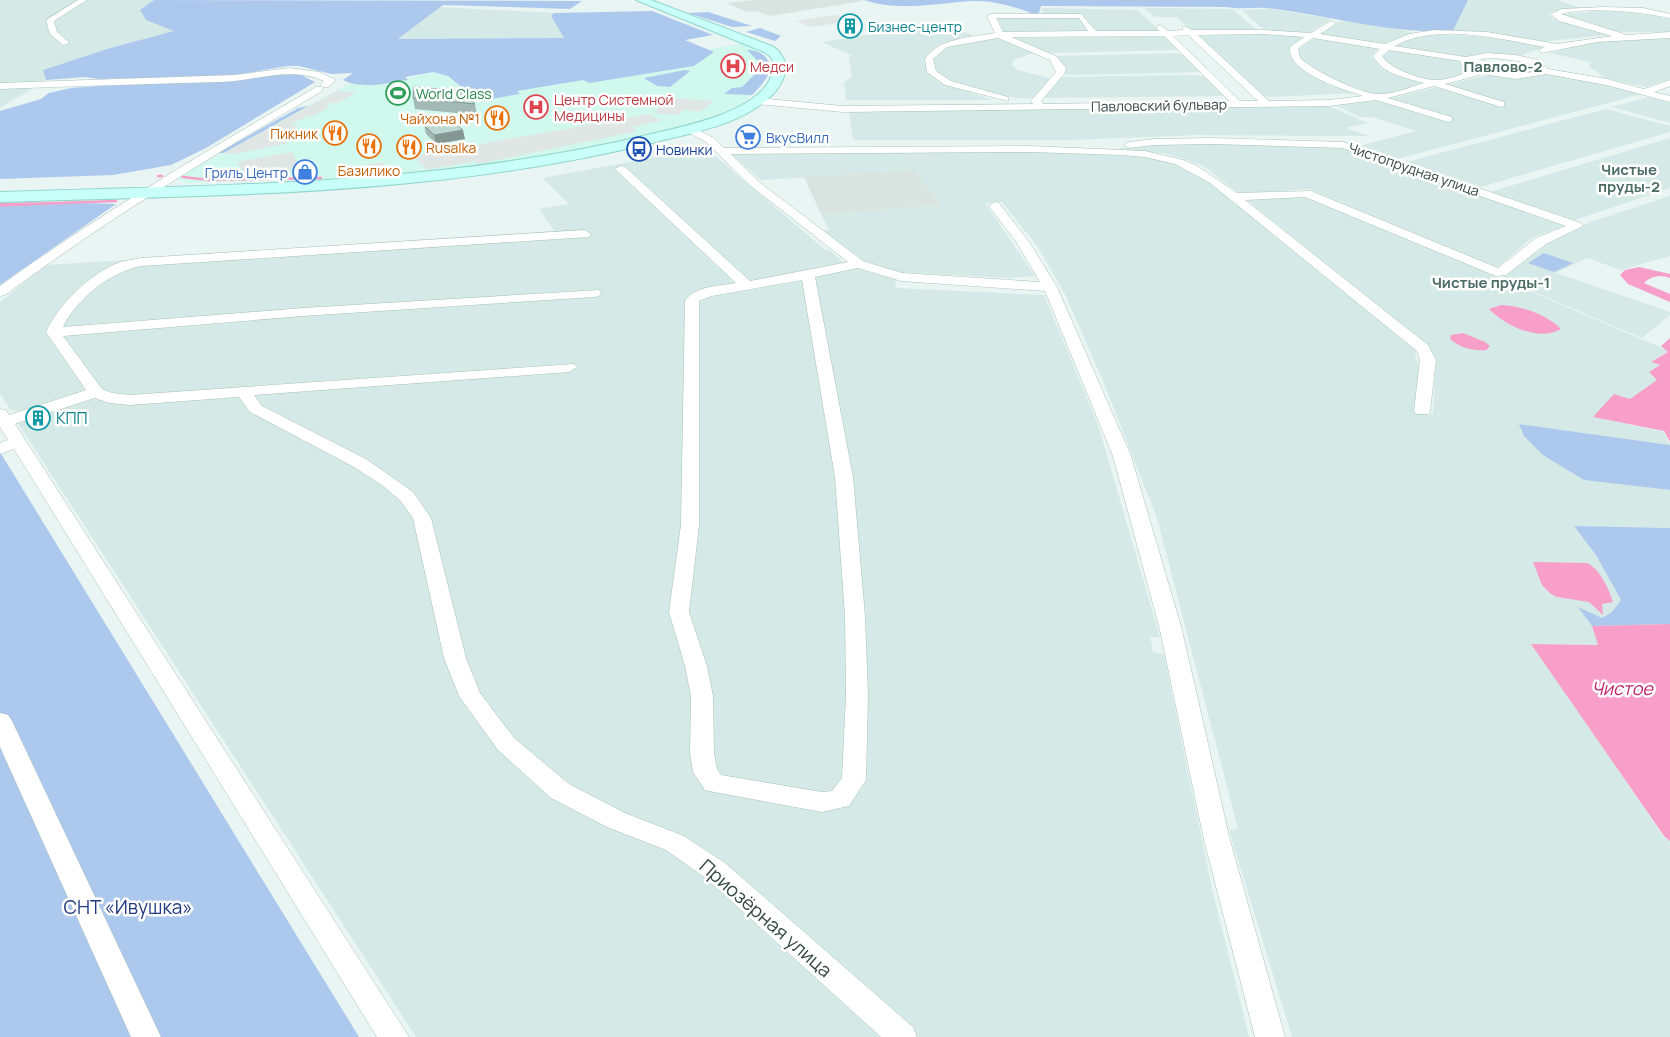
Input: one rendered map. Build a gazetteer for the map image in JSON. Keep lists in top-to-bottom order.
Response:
{
  "streets": {
    "street": ["Павловский бульвар", "Чистопрудная улица", "Приозёрная улица"]
  },
  "districts": ["Павлово-2", "Чистые пруды-2", "Чистые пруды-1"],
  "water": ["Чистое"],
  "parks": ["СНТ «Ивушка»"],
  "places": {
    "building": ["Бизнес-центр", "КПП"],
    "hospital": ["Медси", "Центр Системной Медицины"],
    "sports": ["World Class"],
    "restaurant": [
      "Чайхона №1",
      "Пикник",
      "Базилико",
      "Rusalka"
    ],
    "supermarket": ["ВкусВилл"],
    "bus stop": ["Новинки"],
    "shop": ["Гриль Центр"]
  }
}
